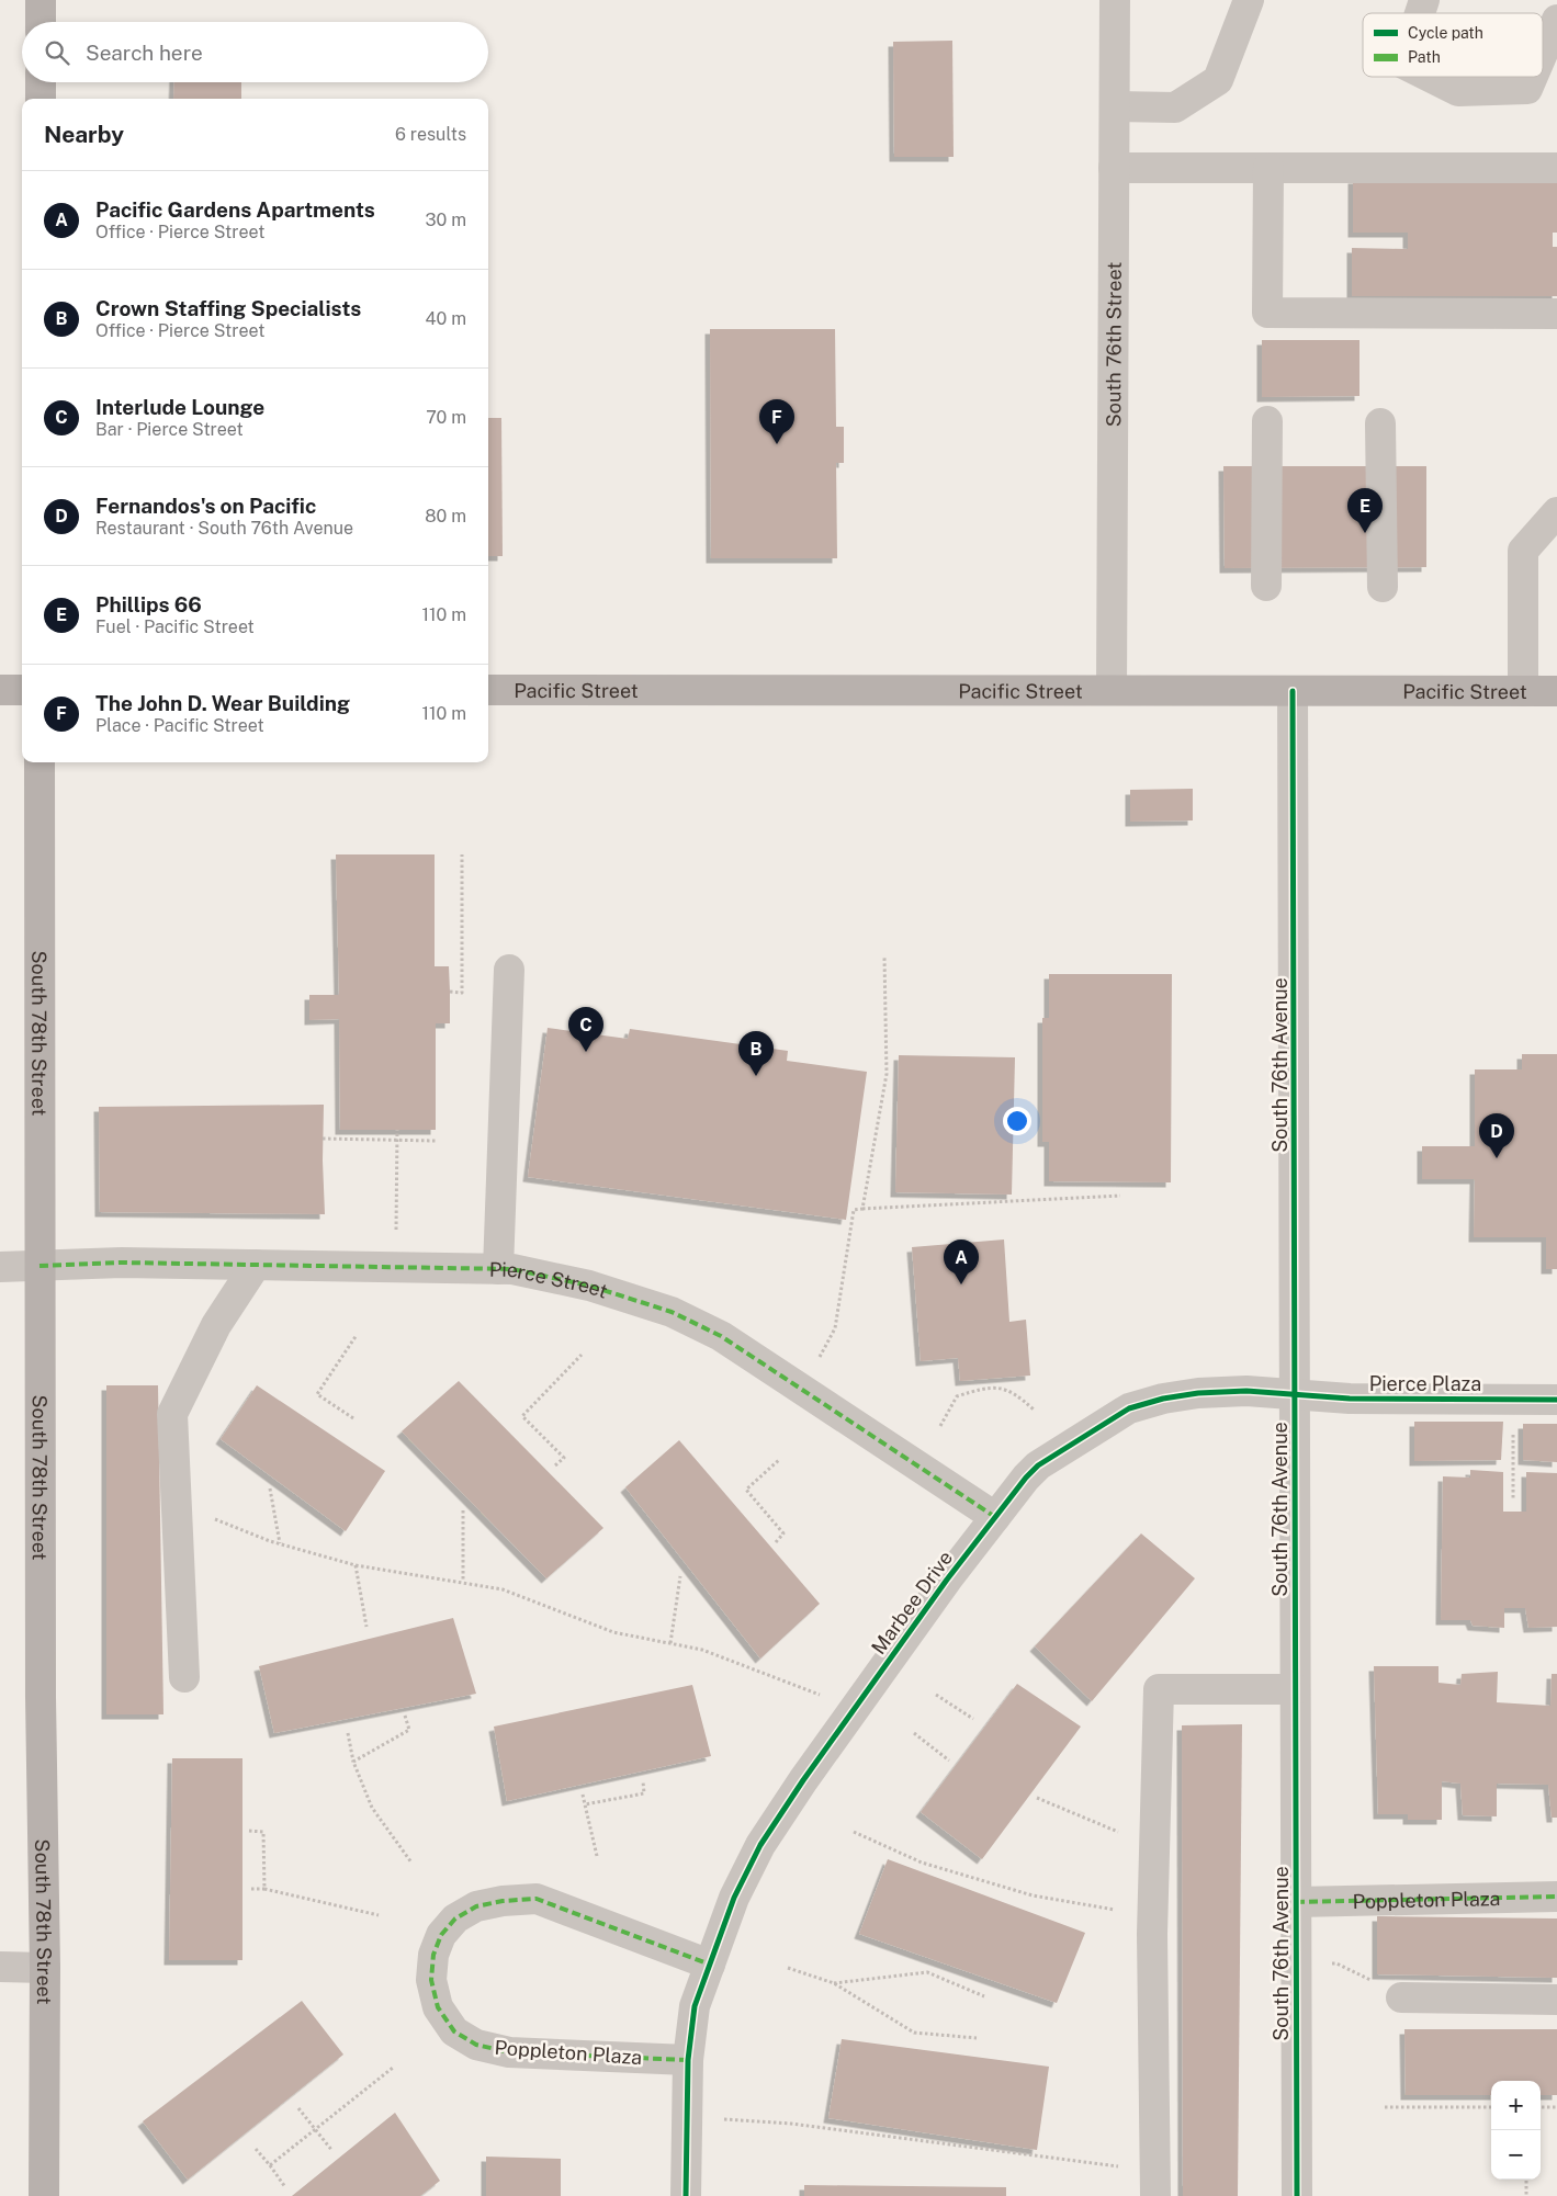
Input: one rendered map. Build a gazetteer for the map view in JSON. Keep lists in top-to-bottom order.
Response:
{
  "streets": {
    "main road": ["Pacific Street", "South 78th Street"],
    "street": [
      "South 76th Street",
      "South 76th Avenue",
      "Pierce Street",
      "Pierce Plaza",
      "Marbee Drive",
      "Poppleton Plaza"
    ]
  },
  "crossings": [
    ["South 76th Street", "Pacific Street"],
    ["Pacific Street", "South 76th Avenue"],
    ["South 78th Street", "Pierce Street"],
    ["South 76th Avenue", "Pierce Plaza"],
    ["South 76th Avenue", "Marbee Drive"],
    ["South 76th Avenue", "Poppleton Plaza"],
    ["Pierce Street", "Marbee Drive"],
    ["Pierce Plaza", "Marbee Drive"],
    ["Marbee Drive", "Poppleton Plaza"]
  ],
  "legend": ["Cycle path", "Path"],
  "page": {
    "search": "Search here",
    "heading": ["Nearby", "6 results"],
    "list": [
      {
        "mark": "A",
        "name": "Pacific Gardens Apartments",
        "note": "Office · Pierce Street",
        "value": "30 m"
      },
      {
        "mark": "B",
        "name": "Crown Staffing Specialists",
        "note": "Office · Pierce Street",
        "value": "40 m"
      },
      {
        "mark": "C",
        "name": "Interlude Lounge",
        "note": "Bar · Pierce Street",
        "value": "70 m"
      },
      {
        "mark": "D",
        "name": "Fernandos's on Pacific",
        "note": "Restaurant · South 76th Avenue",
        "value": "80 m"
      },
      {
        "mark": "E",
        "name": "Phillips 66",
        "note": "Fuel · Pacific Street",
        "value": "110 m"
      },
      {
        "mark": "F",
        "name": "The John D. Wear Building",
        "note": "Place · Pacific Street",
        "value": "110 m"
      }
    ],
    "pins": [
      "F",
      "E",
      "C",
      "B",
      "D",
      "A"
    ],
    "map_buttons": ["+", "−"]
  }
}
